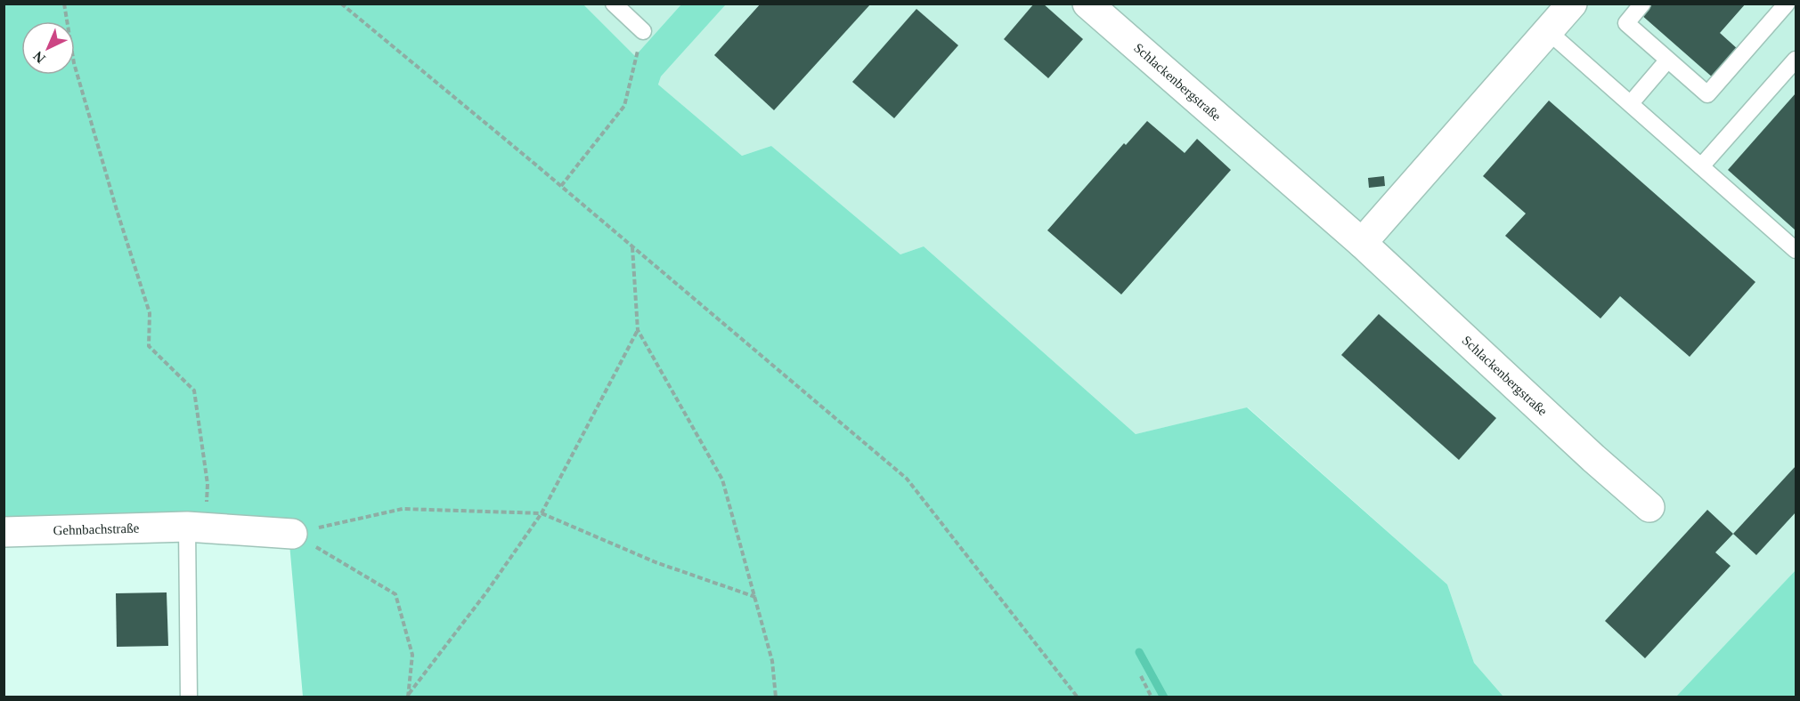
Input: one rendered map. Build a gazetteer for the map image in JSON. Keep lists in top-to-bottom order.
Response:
{
  "streets": {
    "street": ["Schlackenbergstraße", "Gehnbachstraße"]
  },
  "north": "bottom left"
}
